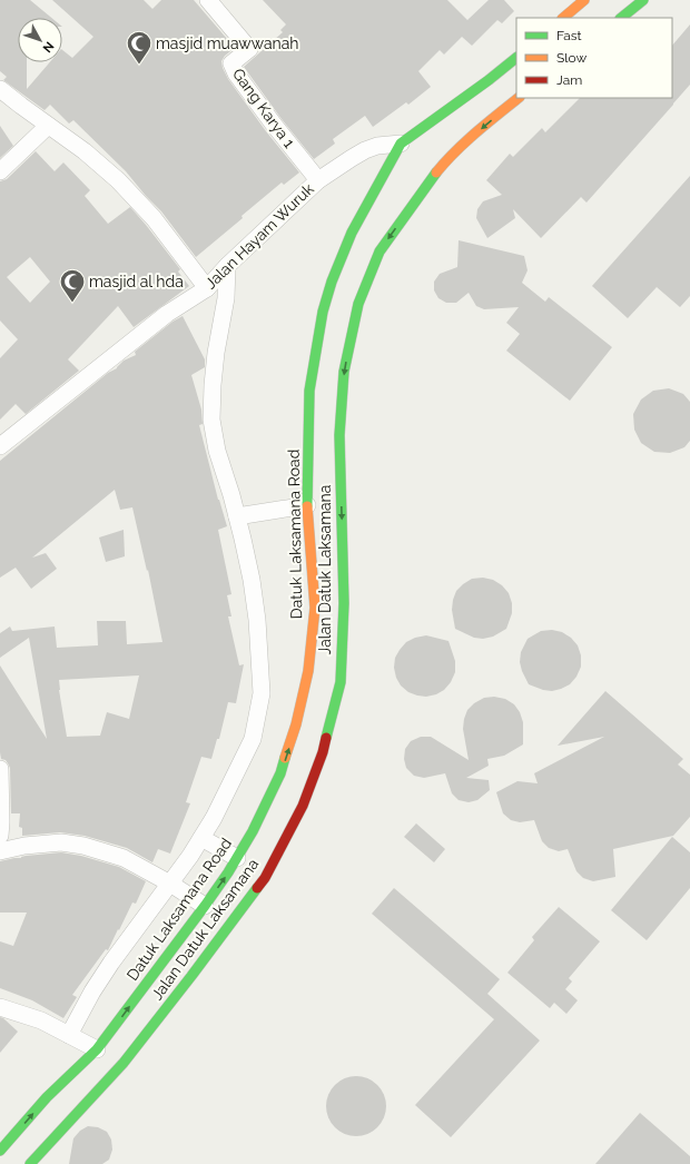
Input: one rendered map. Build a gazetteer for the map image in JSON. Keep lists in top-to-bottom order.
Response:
{
  "streets": {
    "highway": ["Datuk Laksamana Road", "Jalan Datuk Laksamana"],
    "street": ["Gang Karya 1", "Jalan Hayam Wuruk"]
  },
  "crossings": [
    ["Gang Karya 1", "Jalan Hayam Wuruk"],
    ["Jalan Hayam Wuruk", "Datuk Laksamana Road"]
  ],
  "one_way": ["Datuk Laksamana Road", "Jalan Datuk Laksamana"],
  "places": {
    "mosque": ["masjid muawwanah", "masjid al hda"]
  },
  "legend": ["Fast", "Slow", "Jam"],
  "north": "bottom right"
}
